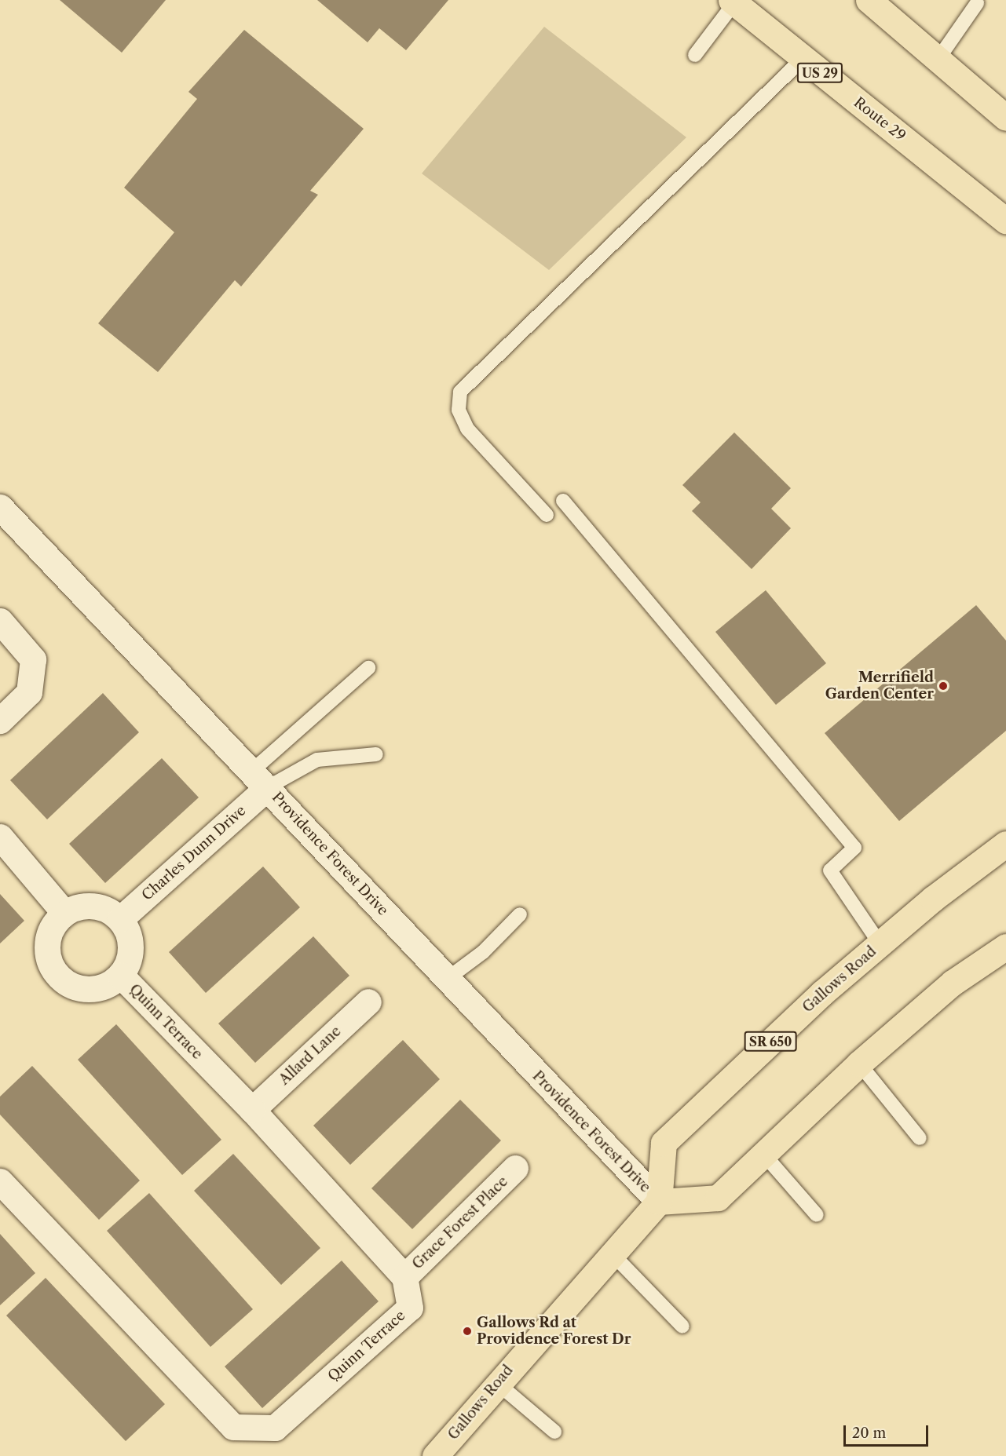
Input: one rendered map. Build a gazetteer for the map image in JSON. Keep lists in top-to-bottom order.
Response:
{
  "streets": {
    "main road": [
      "US 29",
      "Route 29",
      "Gallows Road",
      "SR 650"
    ],
    "street": [
      "Charles Dunn Drive",
      "Providence Forest Drive",
      "Quinn Terrace",
      "Allard Lane",
      "Grace Forest Place"
    ]
  },
  "crossings": [
    ["Charles Dunn Drive", "Providence Forest Drive"],
    ["Charles Dunn Drive", "Quinn Terrace"],
    ["Providence Forest Drive", "Gallows Road"],
    ["Quinn Terrace", "Allard Lane"],
    ["Quinn Terrace", "Grace Forest Place"]
  ],
  "places": ["Merrifield Garden Center", "Gallows Rd at Providence Forest Dr"],
  "scale_bar": "20 m"
}
